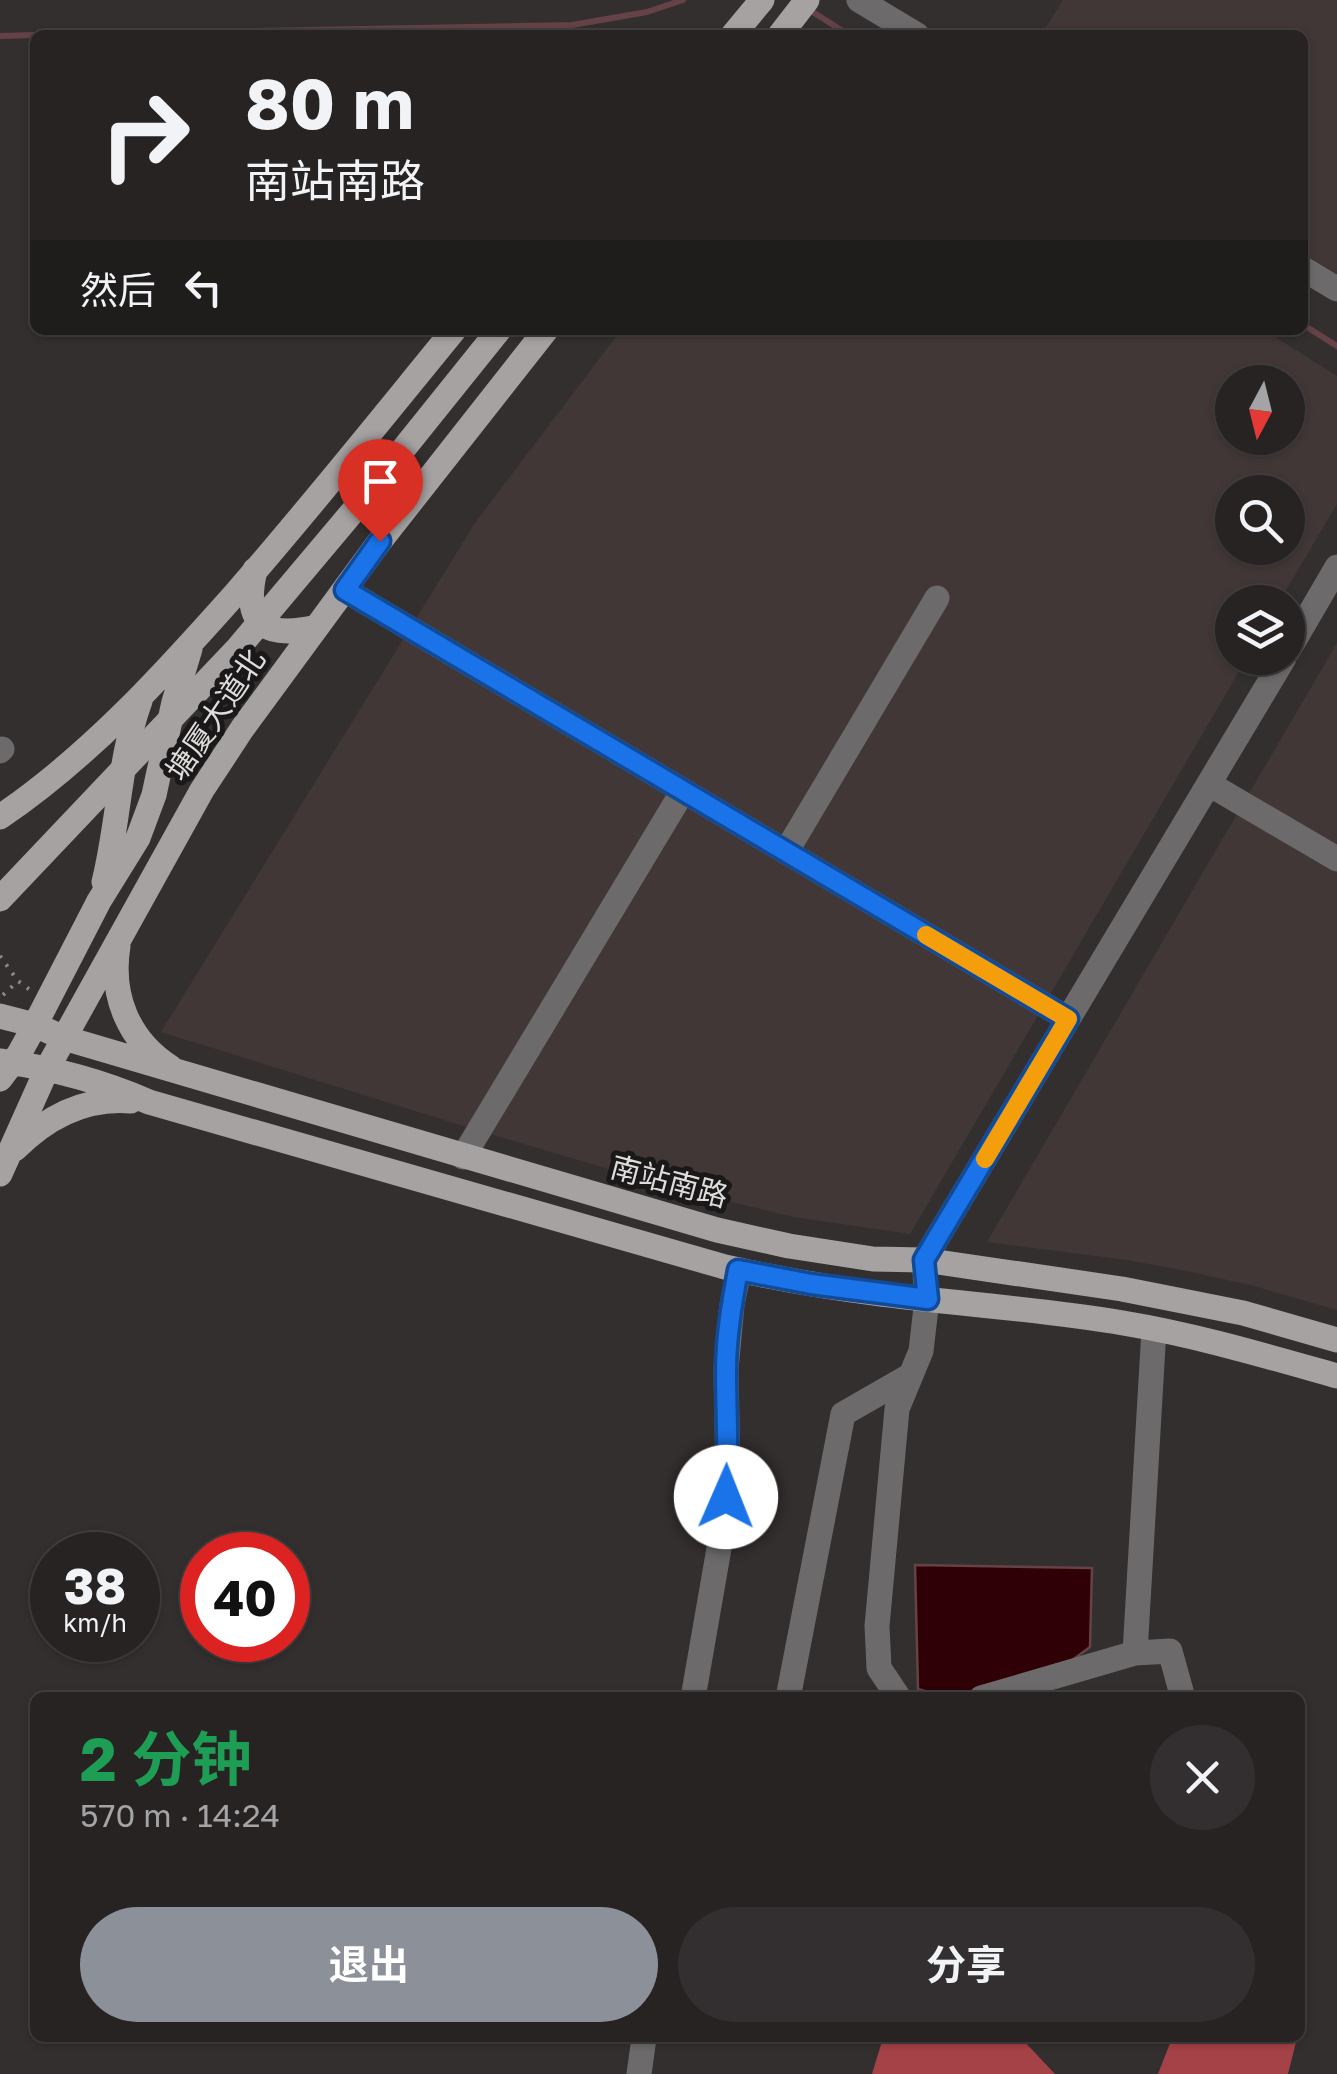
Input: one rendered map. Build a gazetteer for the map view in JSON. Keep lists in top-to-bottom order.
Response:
{
  "streets": {
    "main road": ["塘厦大道北", "南站南路"]
  },
  "crossings": [
    ["塘厦大道北", "南站南路"]
  ],
  "north": "bottom",
  "page": {
    "turn": ["80 m", "南站南路"],
    "then": "然后",
    "speed": "38 km/h",
    "limit": "40",
    "heading": ["2 分钟", "570 m · 14:24"],
    "buttons": ["退出", "分享"]
  }
}
